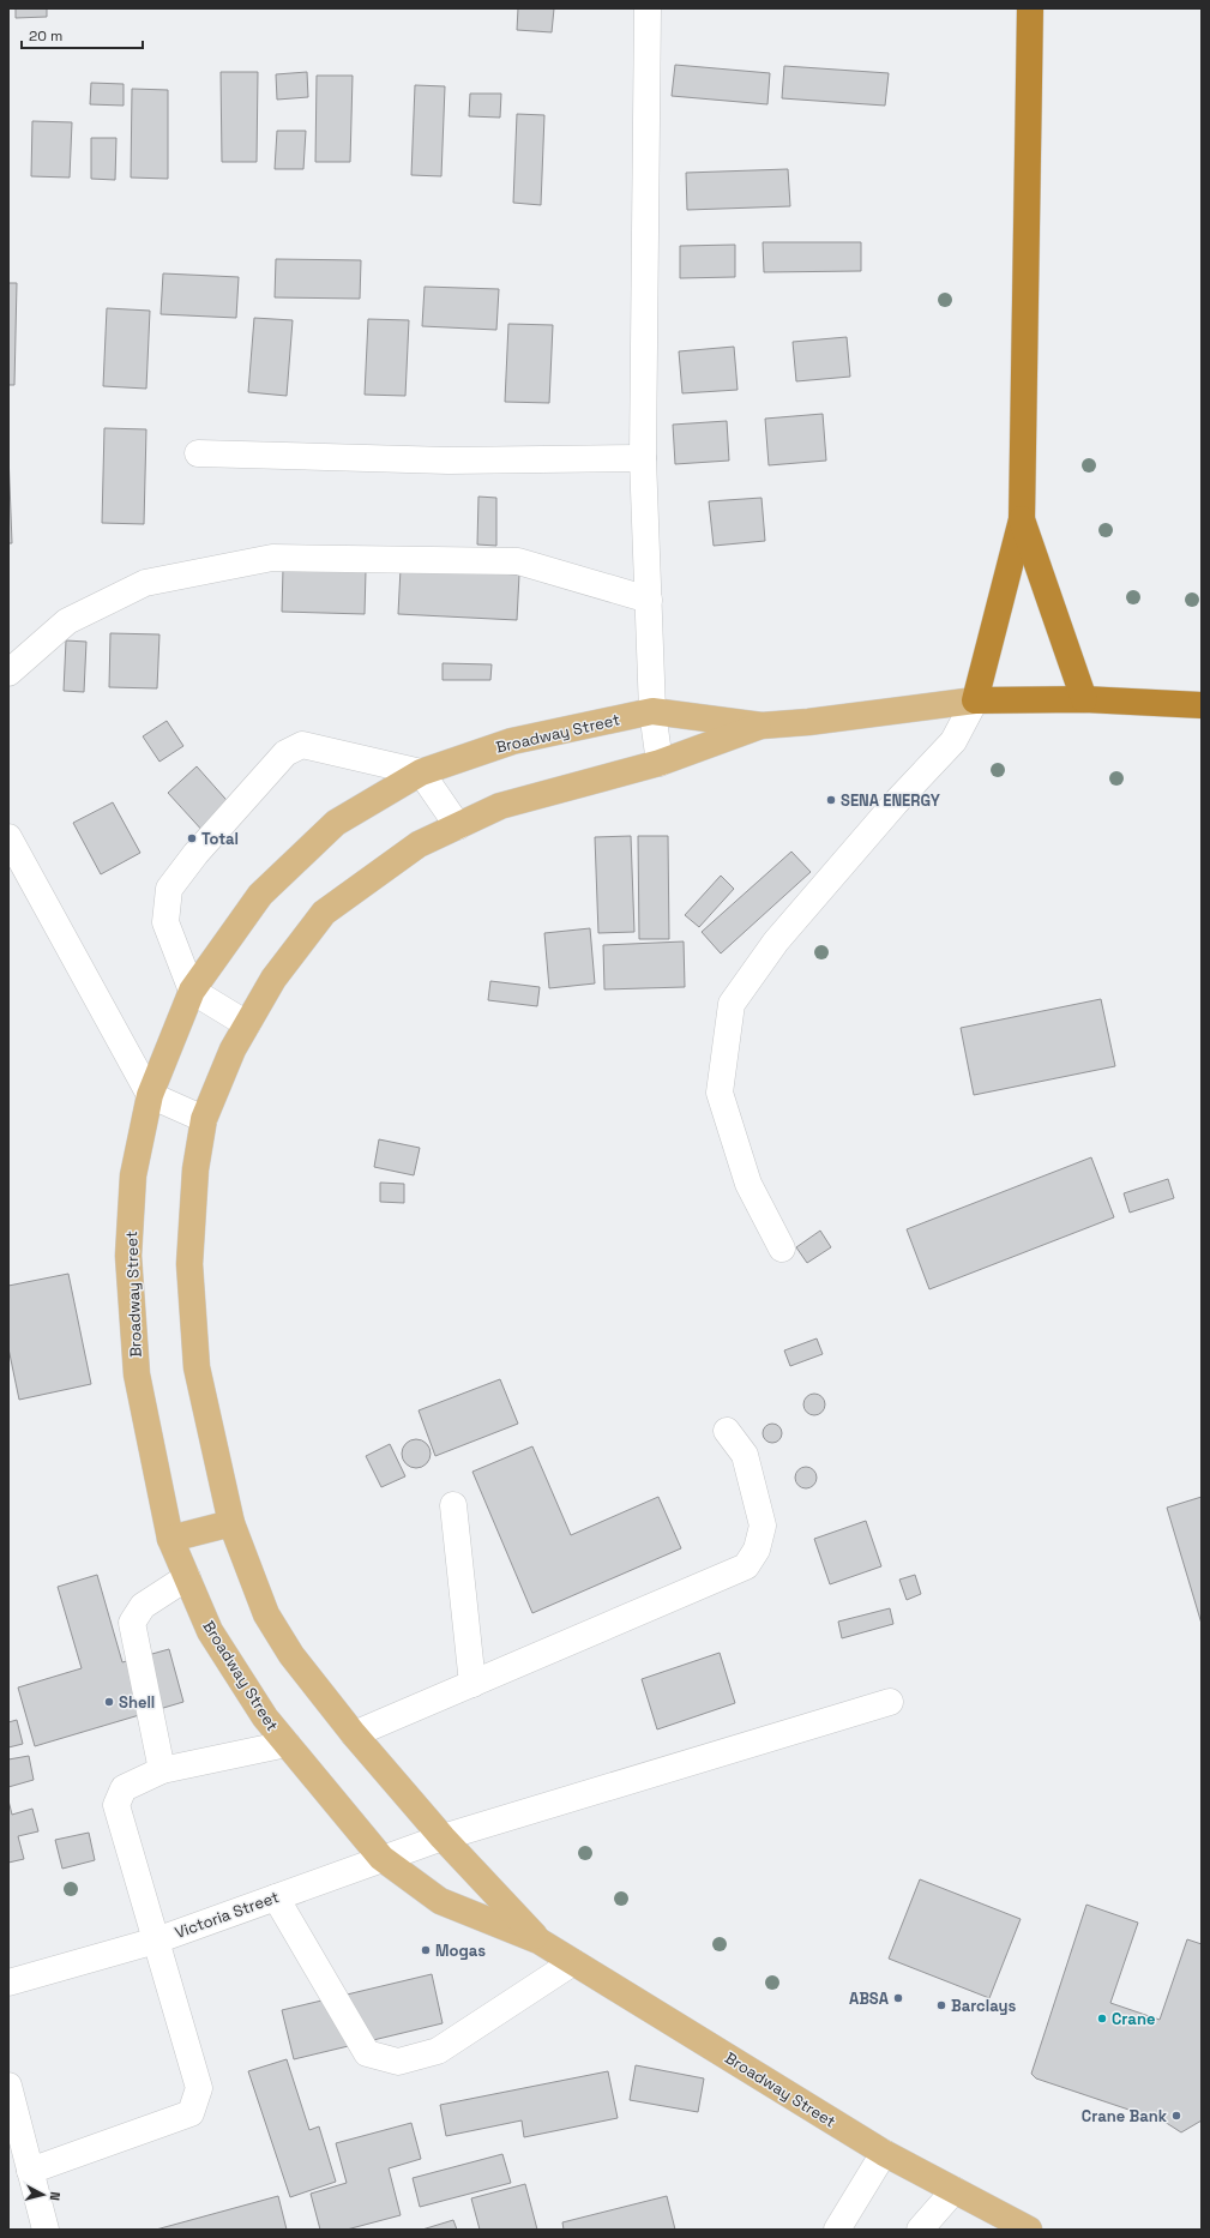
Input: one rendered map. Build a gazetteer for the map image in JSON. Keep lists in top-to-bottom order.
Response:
{
  "streets": {
    "main road": ["Broadway Street"],
    "street": ["Victoria Street"]
  },
  "crossings": [
    ["Broadway Street", "Victoria Street"]
  ],
  "places": [
    "SENA ENERGY",
    "Total",
    "Shell",
    "Mogas",
    "ABSA",
    "Barclays",
    "Crane",
    "Crane Bank"
  ],
  "scale_bar": "20 m",
  "north": "right"
}
